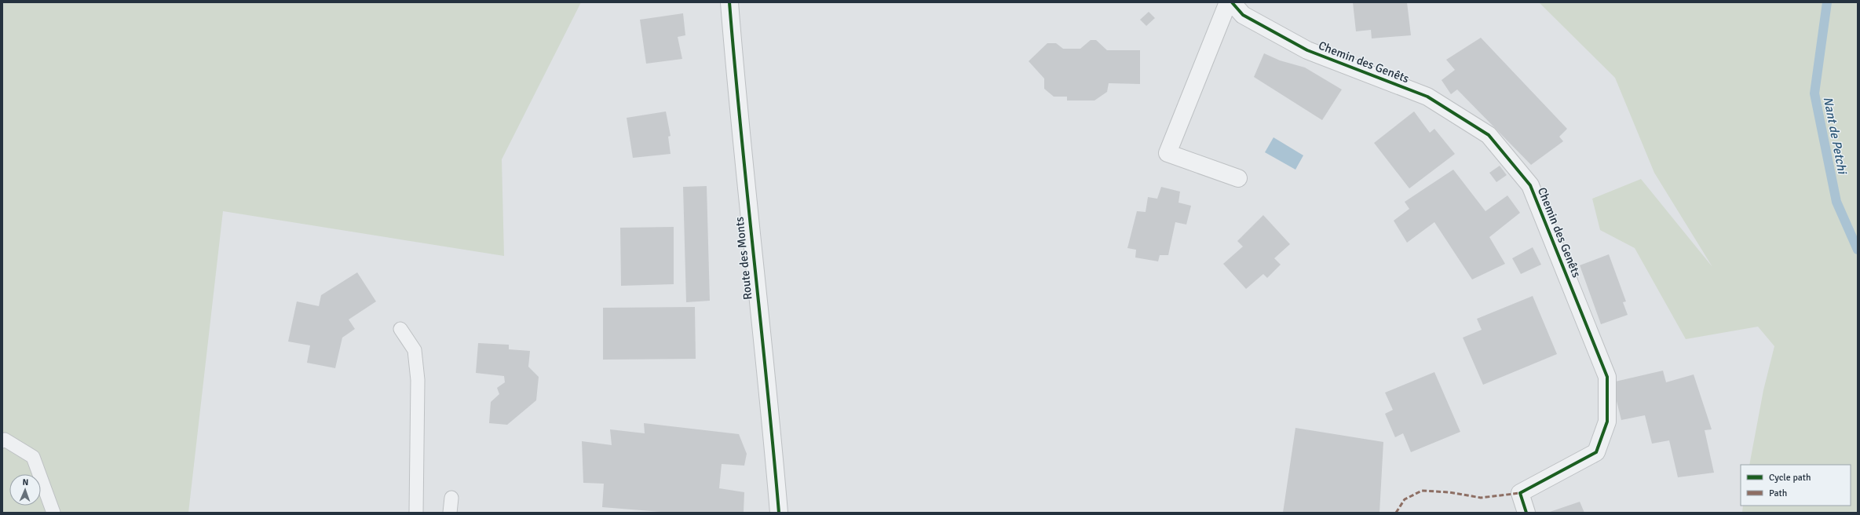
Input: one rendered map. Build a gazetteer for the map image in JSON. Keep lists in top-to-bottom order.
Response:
{
  "streets": {
    "street": ["Chemin des Genêts", "Route des Monts"]
  },
  "water": ["Nant de Petchi"],
  "legend": ["Cycle path", "Path"],
  "north": "top"
}
